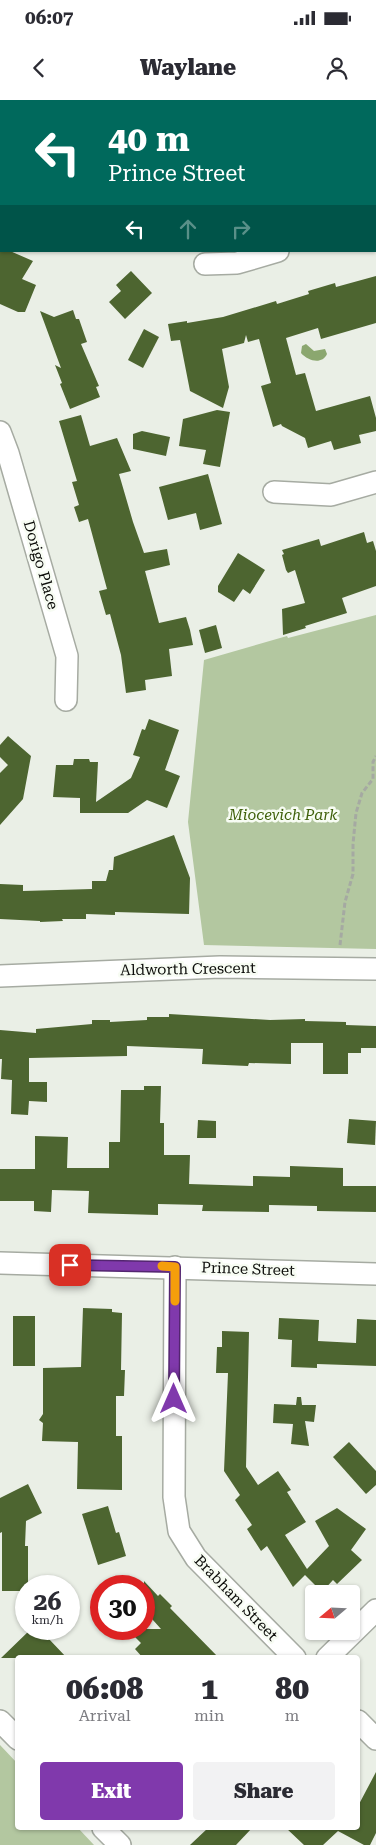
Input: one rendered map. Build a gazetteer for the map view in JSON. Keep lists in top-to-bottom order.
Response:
{
  "streets": {
    "street": [
      "Dorigo Place",
      "Aldworth Crescent",
      "Prince Street",
      "Brabham Street"
    ]
  },
  "crossings": [
    ["Prince Street", "Brabham Street"]
  ],
  "parks": ["Miocevich Park"],
  "north": "left",
  "page": {
    "status": "06:07",
    "header": "Waylane",
    "turn": ["40 m", "Prince Street"],
    "speed": "26 km/h",
    "limit": "30",
    "eta": [
      "06:08",
      "Arrival",
      "1",
      "min",
      "80",
      "m"
    ],
    "buttons": ["Exit", "Share"]
  }
}
